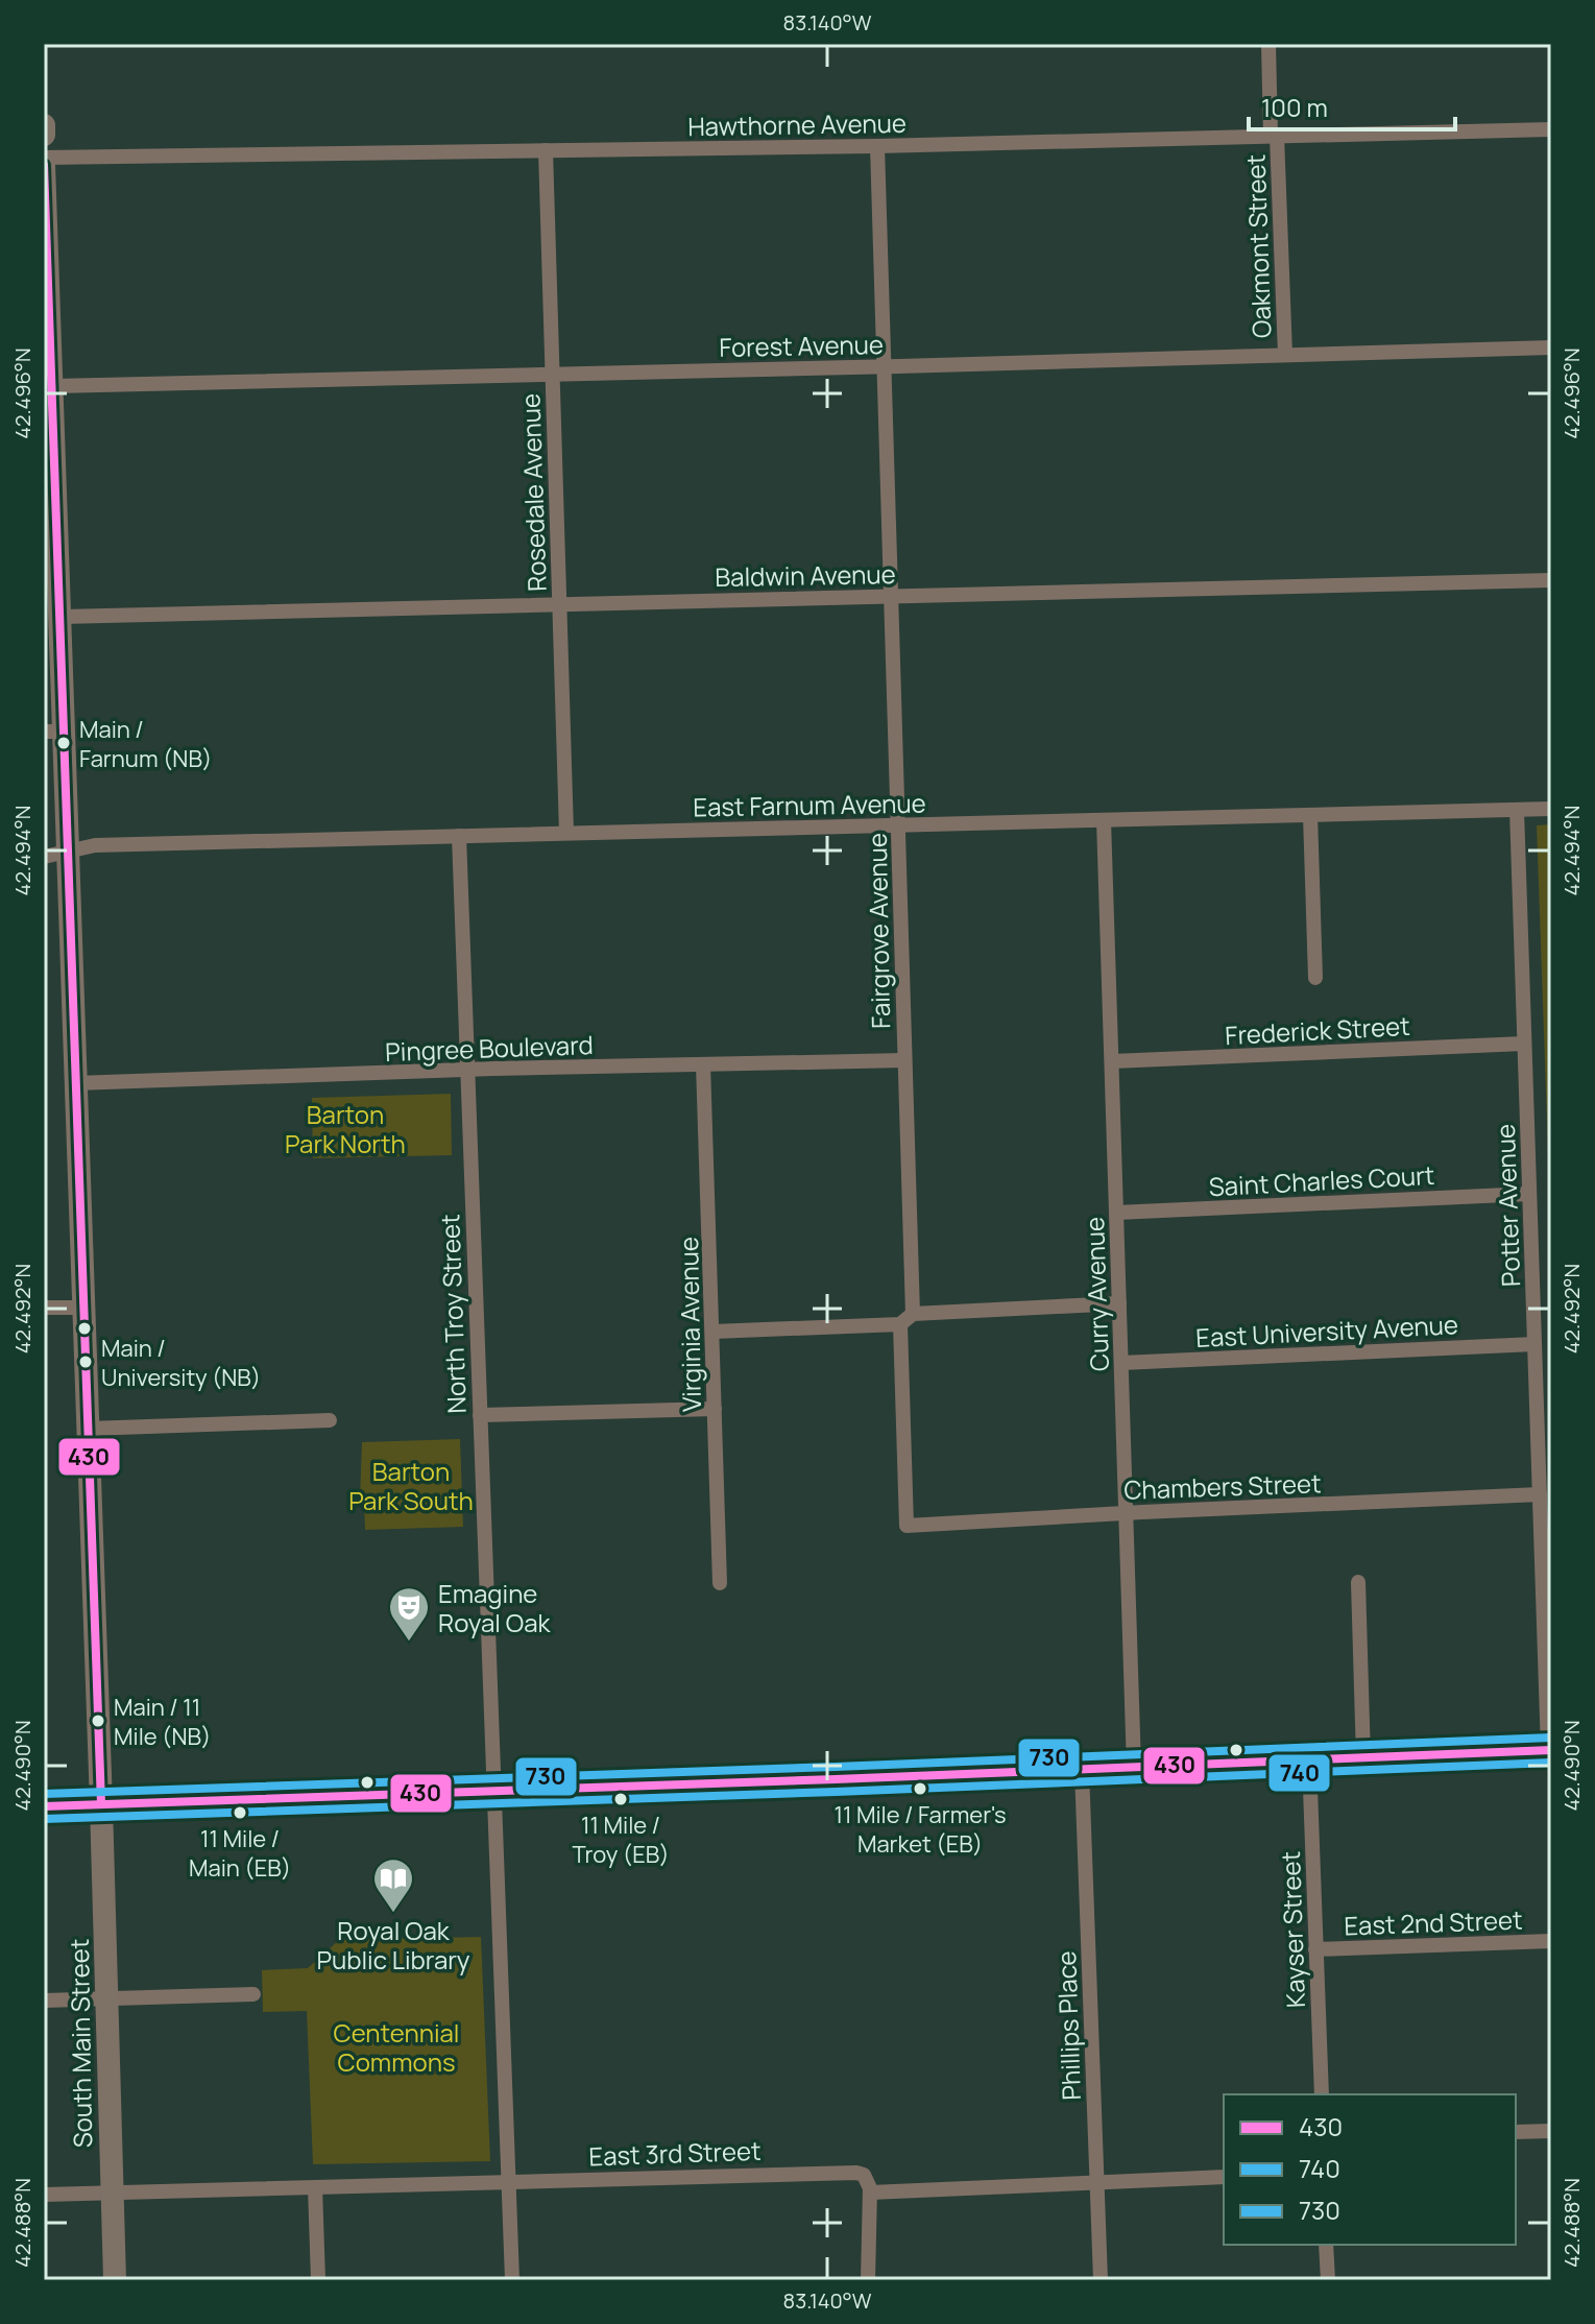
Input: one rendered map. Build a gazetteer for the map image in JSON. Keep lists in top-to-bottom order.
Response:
{
  "streets": {
    "main road": ["South Main Street"],
    "street": [
      "Hawthorne Avenue",
      "Oakmont Street",
      "Forest Avenue",
      "Rosedale Avenue",
      "Baldwin Avenue",
      "East Farnum Avenue",
      "Fairgrove Avenue",
      "Frederick Street",
      "Pingree Boulevard",
      "Saint Charles Court",
      "Potter Avenue",
      "Curry Avenue",
      "North Troy Street",
      "Virginia Avenue",
      "East University Avenue",
      "Chambers Street",
      "East 2nd Street",
      "Kayser Street",
      "Phillips Place",
      "East 3rd Street"
    ]
  },
  "crossings": [
    ["Hawthorne Avenue", "Oakmont Street"],
    ["Hawthorne Avenue", "Rosedale Avenue"],
    ["Hawthorne Avenue", "Fairgrove Avenue"],
    ["Oakmont Street", "Forest Avenue"],
    ["Forest Avenue", "Rosedale Avenue"],
    ["Forest Avenue", "Fairgrove Avenue"],
    ["Forest Avenue", "South Main Street"],
    ["Rosedale Avenue", "Baldwin Avenue"],
    ["Rosedale Avenue", "East Farnum Avenue"],
    ["Baldwin Avenue", "Fairgrove Avenue"],
    ["Baldwin Avenue", "South Main Street"],
    ["East Farnum Avenue", "Fairgrove Avenue"],
    ["East Farnum Avenue", "Potter Avenue"],
    ["East Farnum Avenue", "Curry Avenue"],
    ["East Farnum Avenue", "North Troy Street"],
    ["East Farnum Avenue", "South Main Street"],
    ["Fairgrove Avenue", "Pingree Boulevard"],
    ["Fairgrove Avenue", "Chambers Street"],
    ["Frederick Street", "Potter Avenue"],
    ["Frederick Street", "Curry Avenue"],
    ["Pingree Boulevard", "North Troy Street"],
    ["Pingree Boulevard", "Virginia Avenue"],
    ["Pingree Boulevard", "South Main Street"],
    ["Saint Charles Court", "Potter Avenue"],
    ["Saint Charles Court", "Curry Avenue"],
    ["Potter Avenue", "East University Avenue"],
    ["Potter Avenue", "Chambers Street"],
    ["Curry Avenue", "East University Avenue"],
    ["Curry Avenue", "Chambers Street"],
    ["North Troy Street", "East 3rd Street"],
    ["East 2nd Street", "Kayser Street"],
    ["South Main Street", "East 3rd Street"]
  ],
  "parks": ["Barton Park North", "Barton Park South", "Centennial Commons"],
  "places": {
    "other": [
      "Main / Farnum (NB)",
      "Main / University (NB)",
      "Main / 11 Mile (NB)",
      "11 Mile / Farmer's Market (EB)",
      "11 Mile / Troy (EB)",
      "11 Mile / Main (EB)"
    ],
    "theatre": ["Emagine Royal Oak"],
    "library": ["Royal Oak Public Library"]
  },
  "lines": ["transit line 430", "transit line 730", "transit line 740"],
  "legend": ["430", "740", "730"],
  "scale_bar": "100 m",
  "coordinates": [
    "83.140°W",
    "42.496°N",
    "42.494°N",
    "42.492°N",
    "42.490°N",
    "42.488°N"
  ]
}
